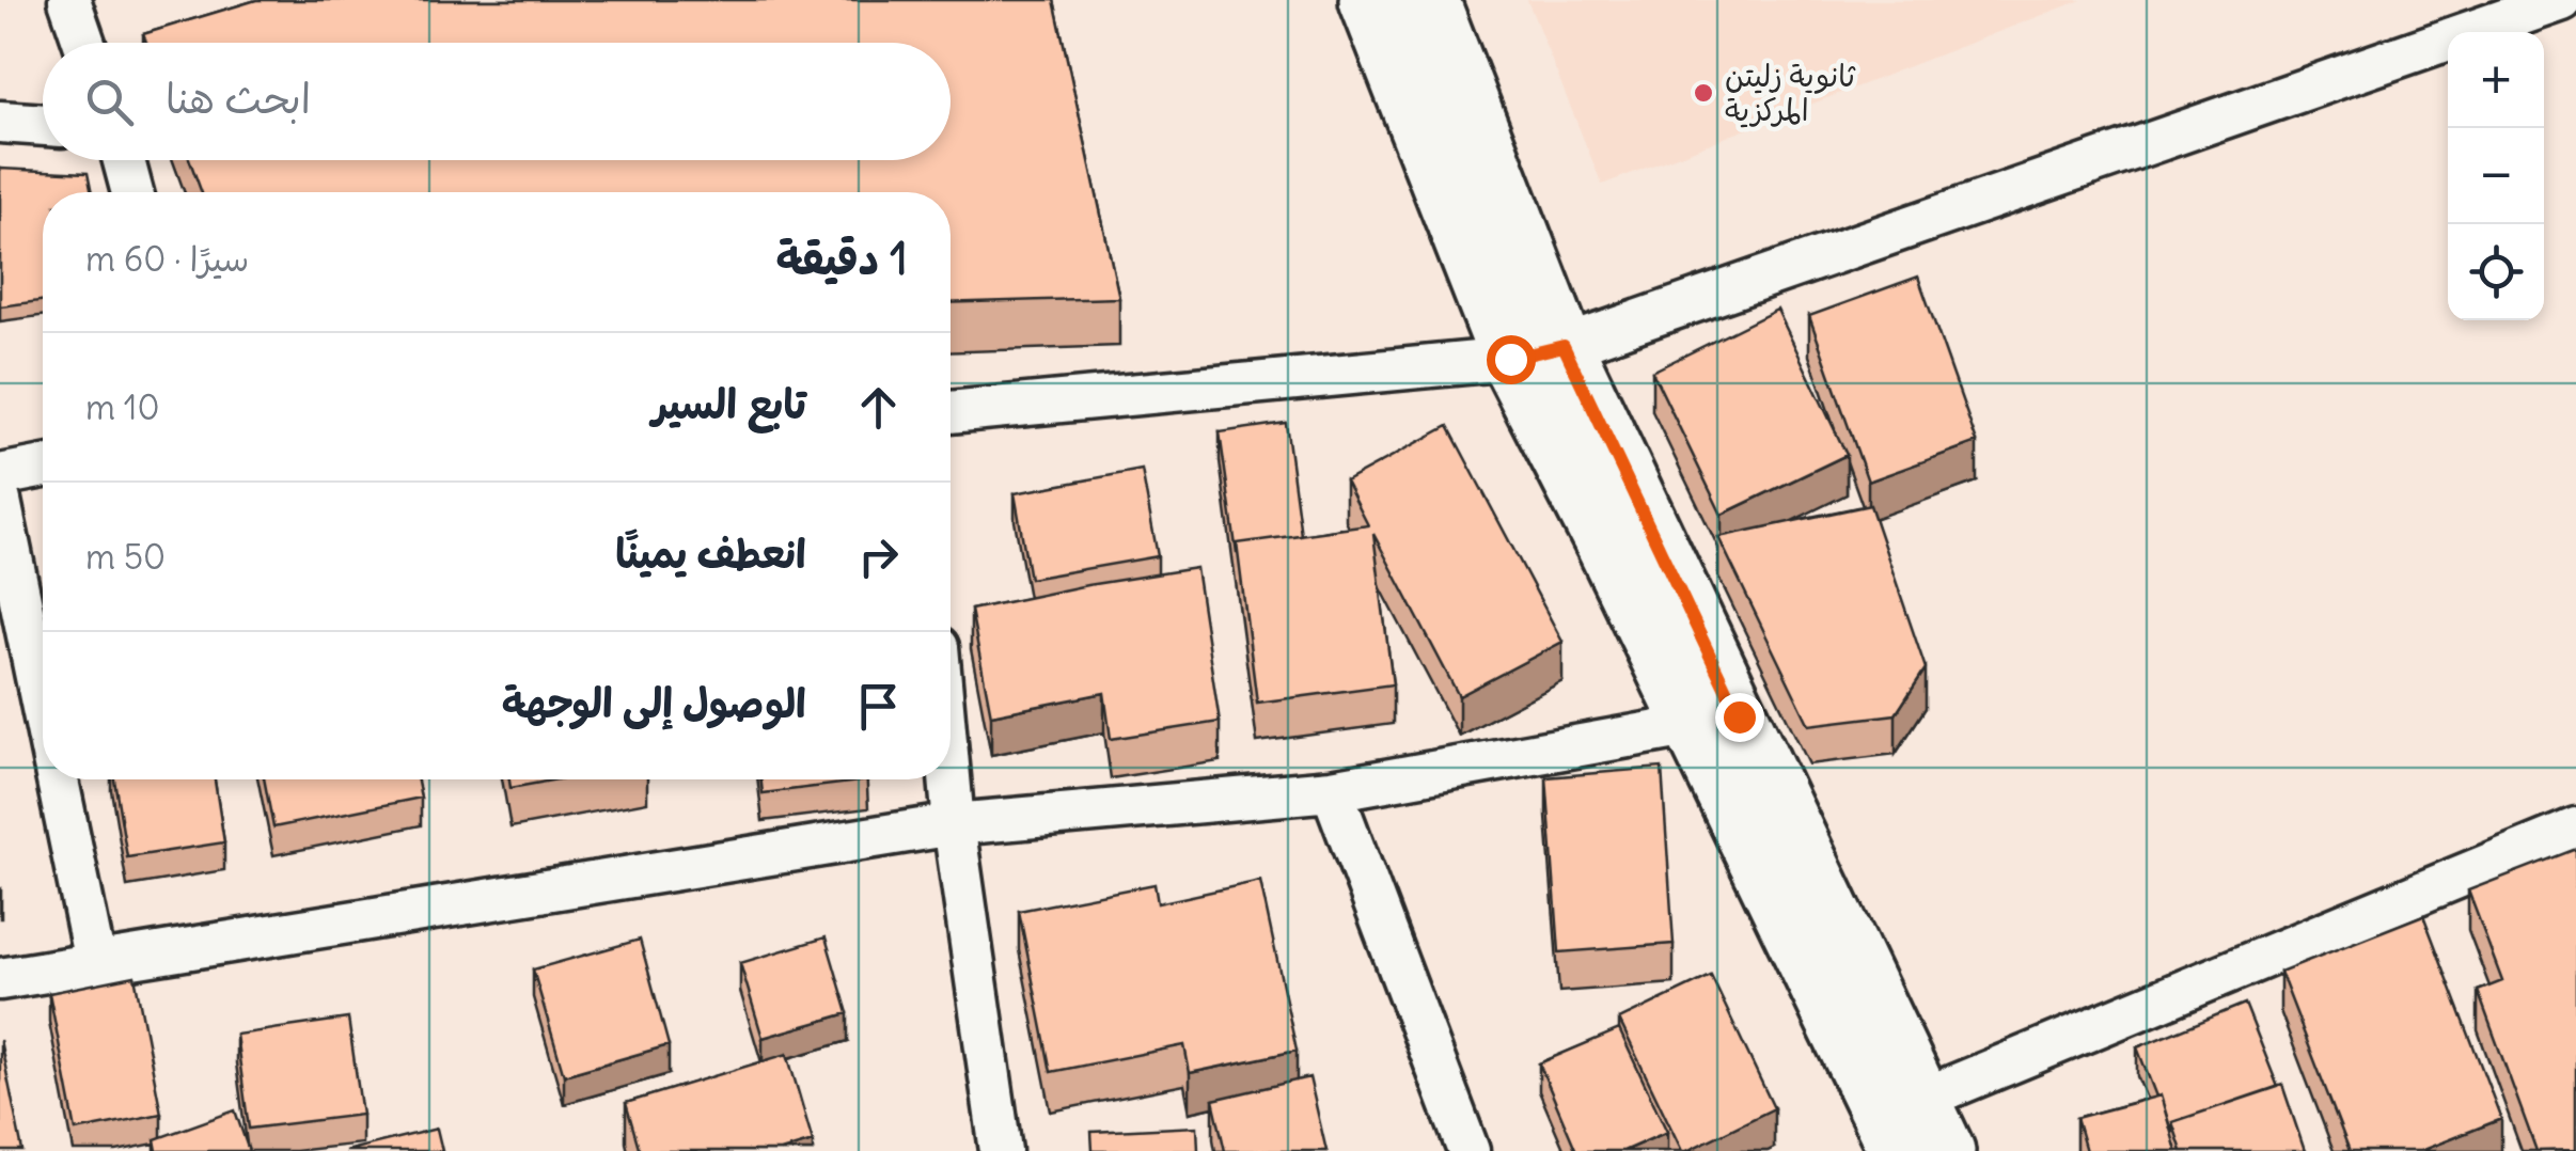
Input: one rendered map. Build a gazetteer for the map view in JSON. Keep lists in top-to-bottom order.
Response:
{
  "places": ["ثانوية زليتن المركزية"],
  "page": {
    "map_buttons": ["+", "−"],
    "search": "ابحث هنا",
    "heading": ["1 دقيقة", "سيرًا · 60 m"],
    "list": [
      ["تابع السير", "10 m"],
      ["انعطف يمينًا", "50 m"],
      "الوصول إلى الوجهة"
    ]
  }
}
